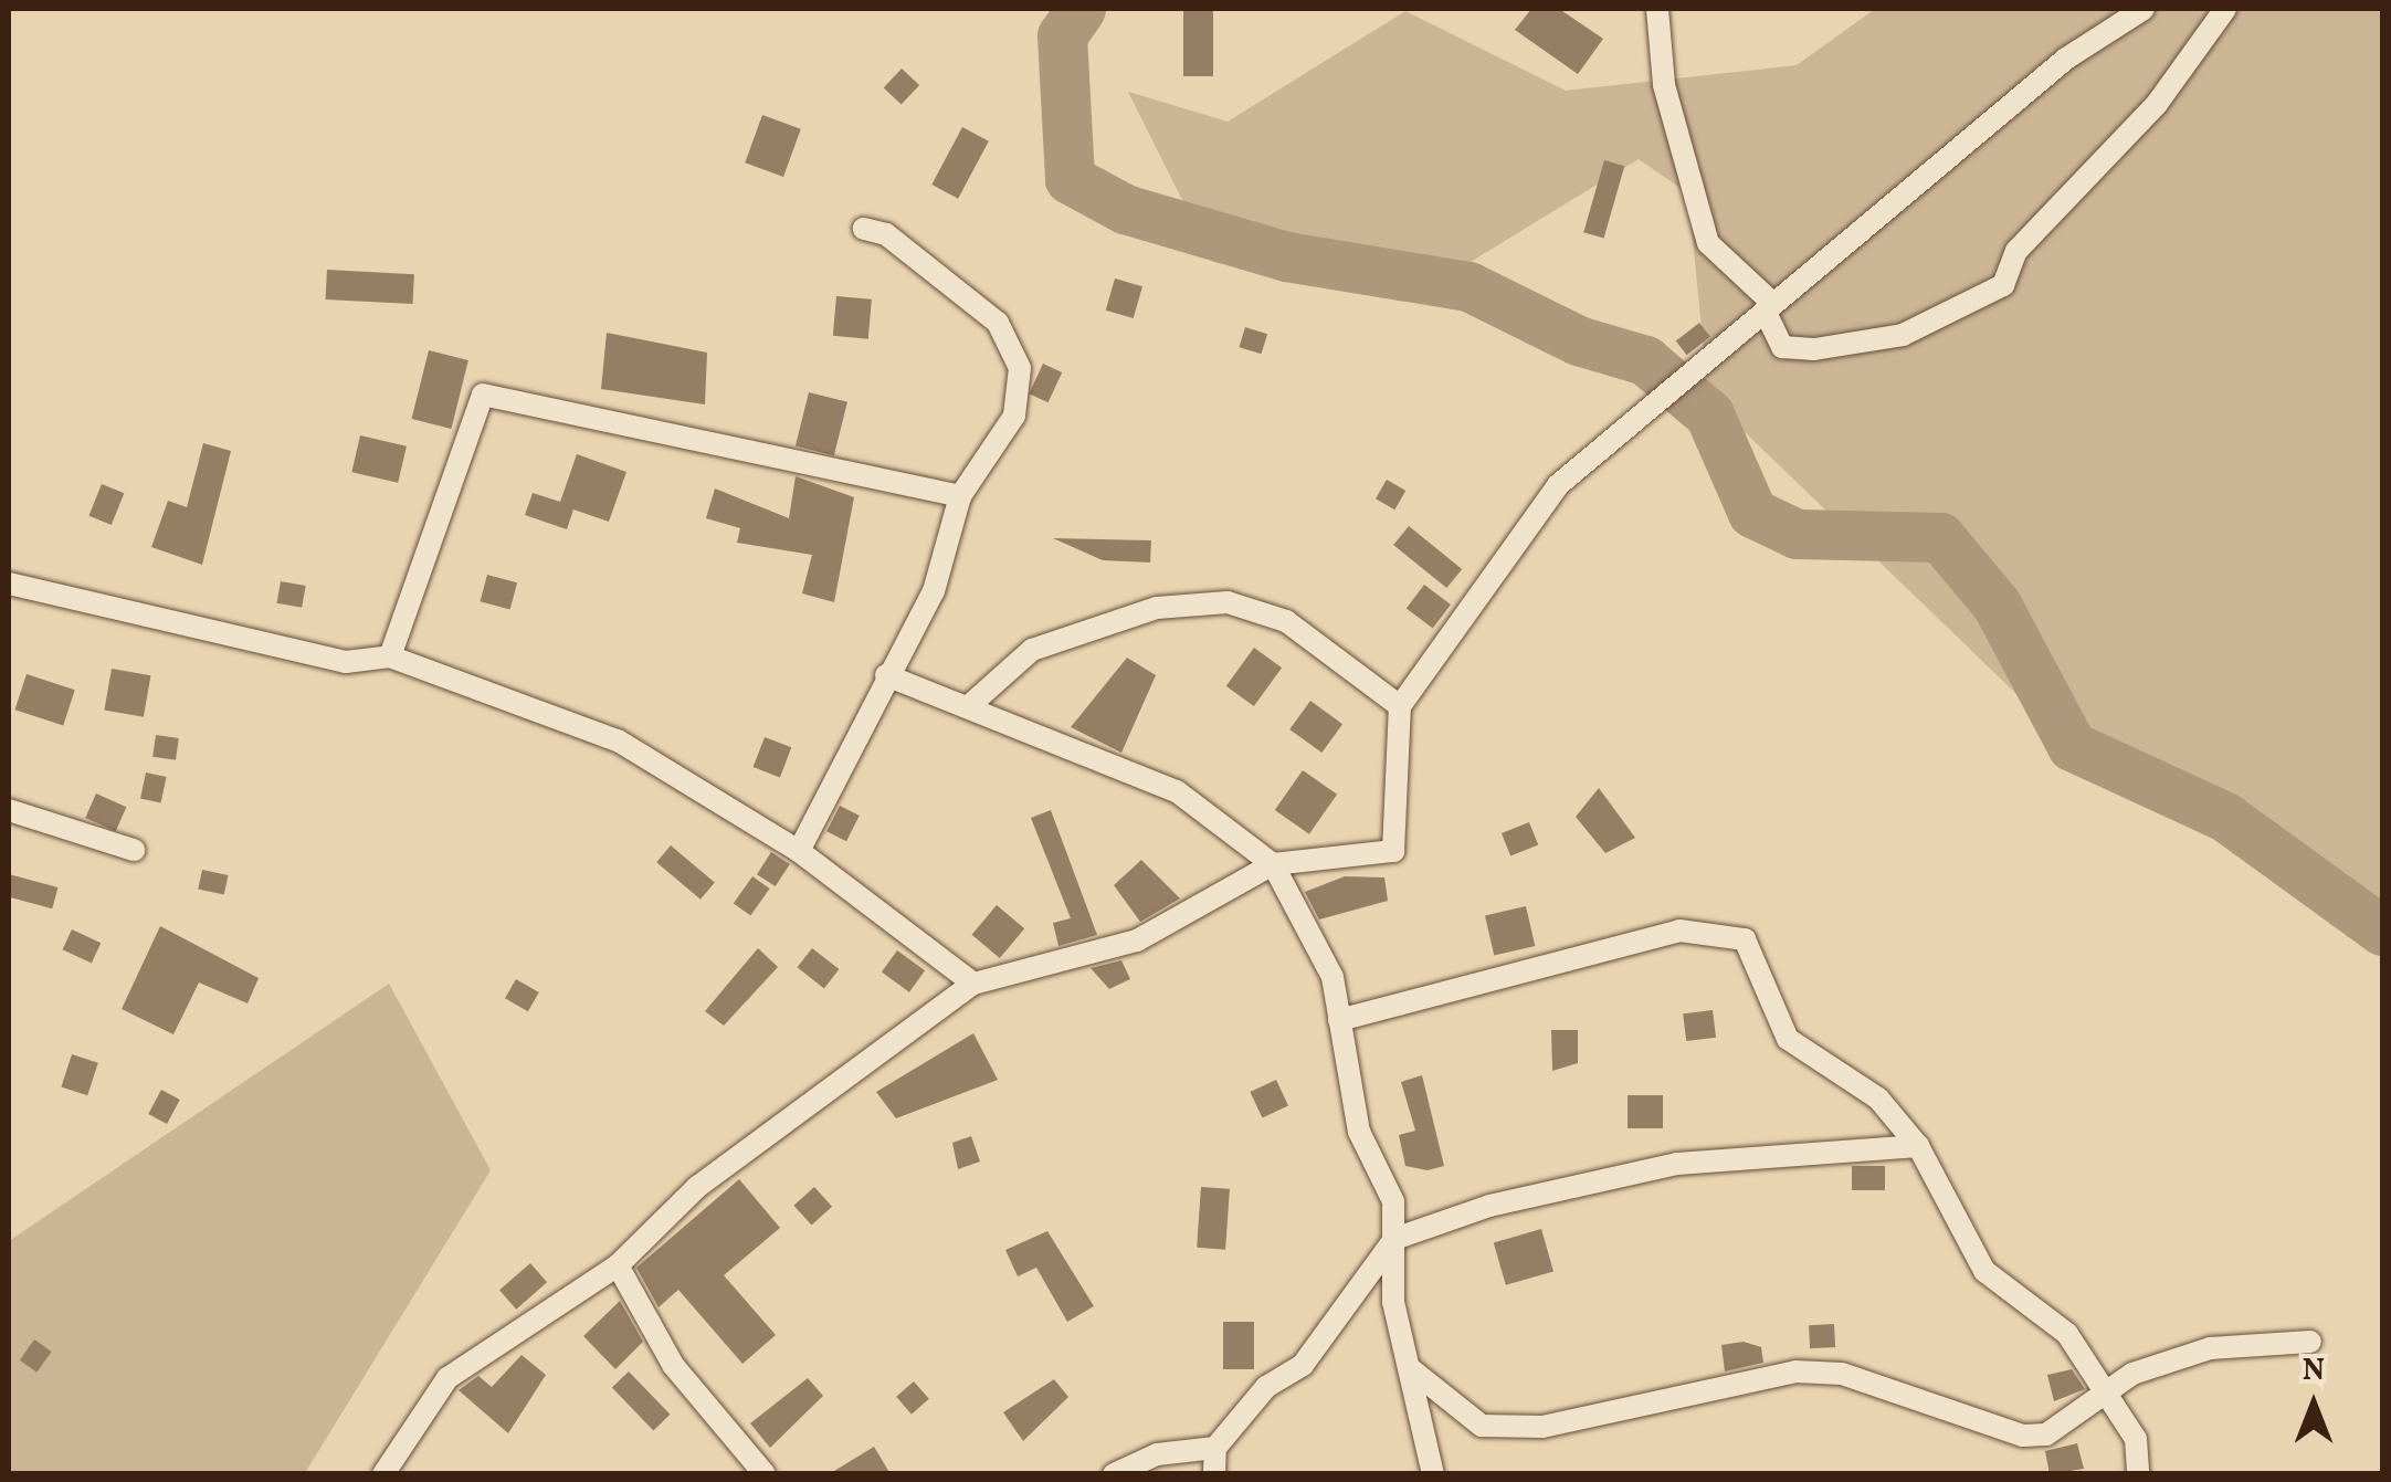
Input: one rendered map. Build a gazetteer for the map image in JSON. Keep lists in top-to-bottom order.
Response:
{
  "north": "top"
}
